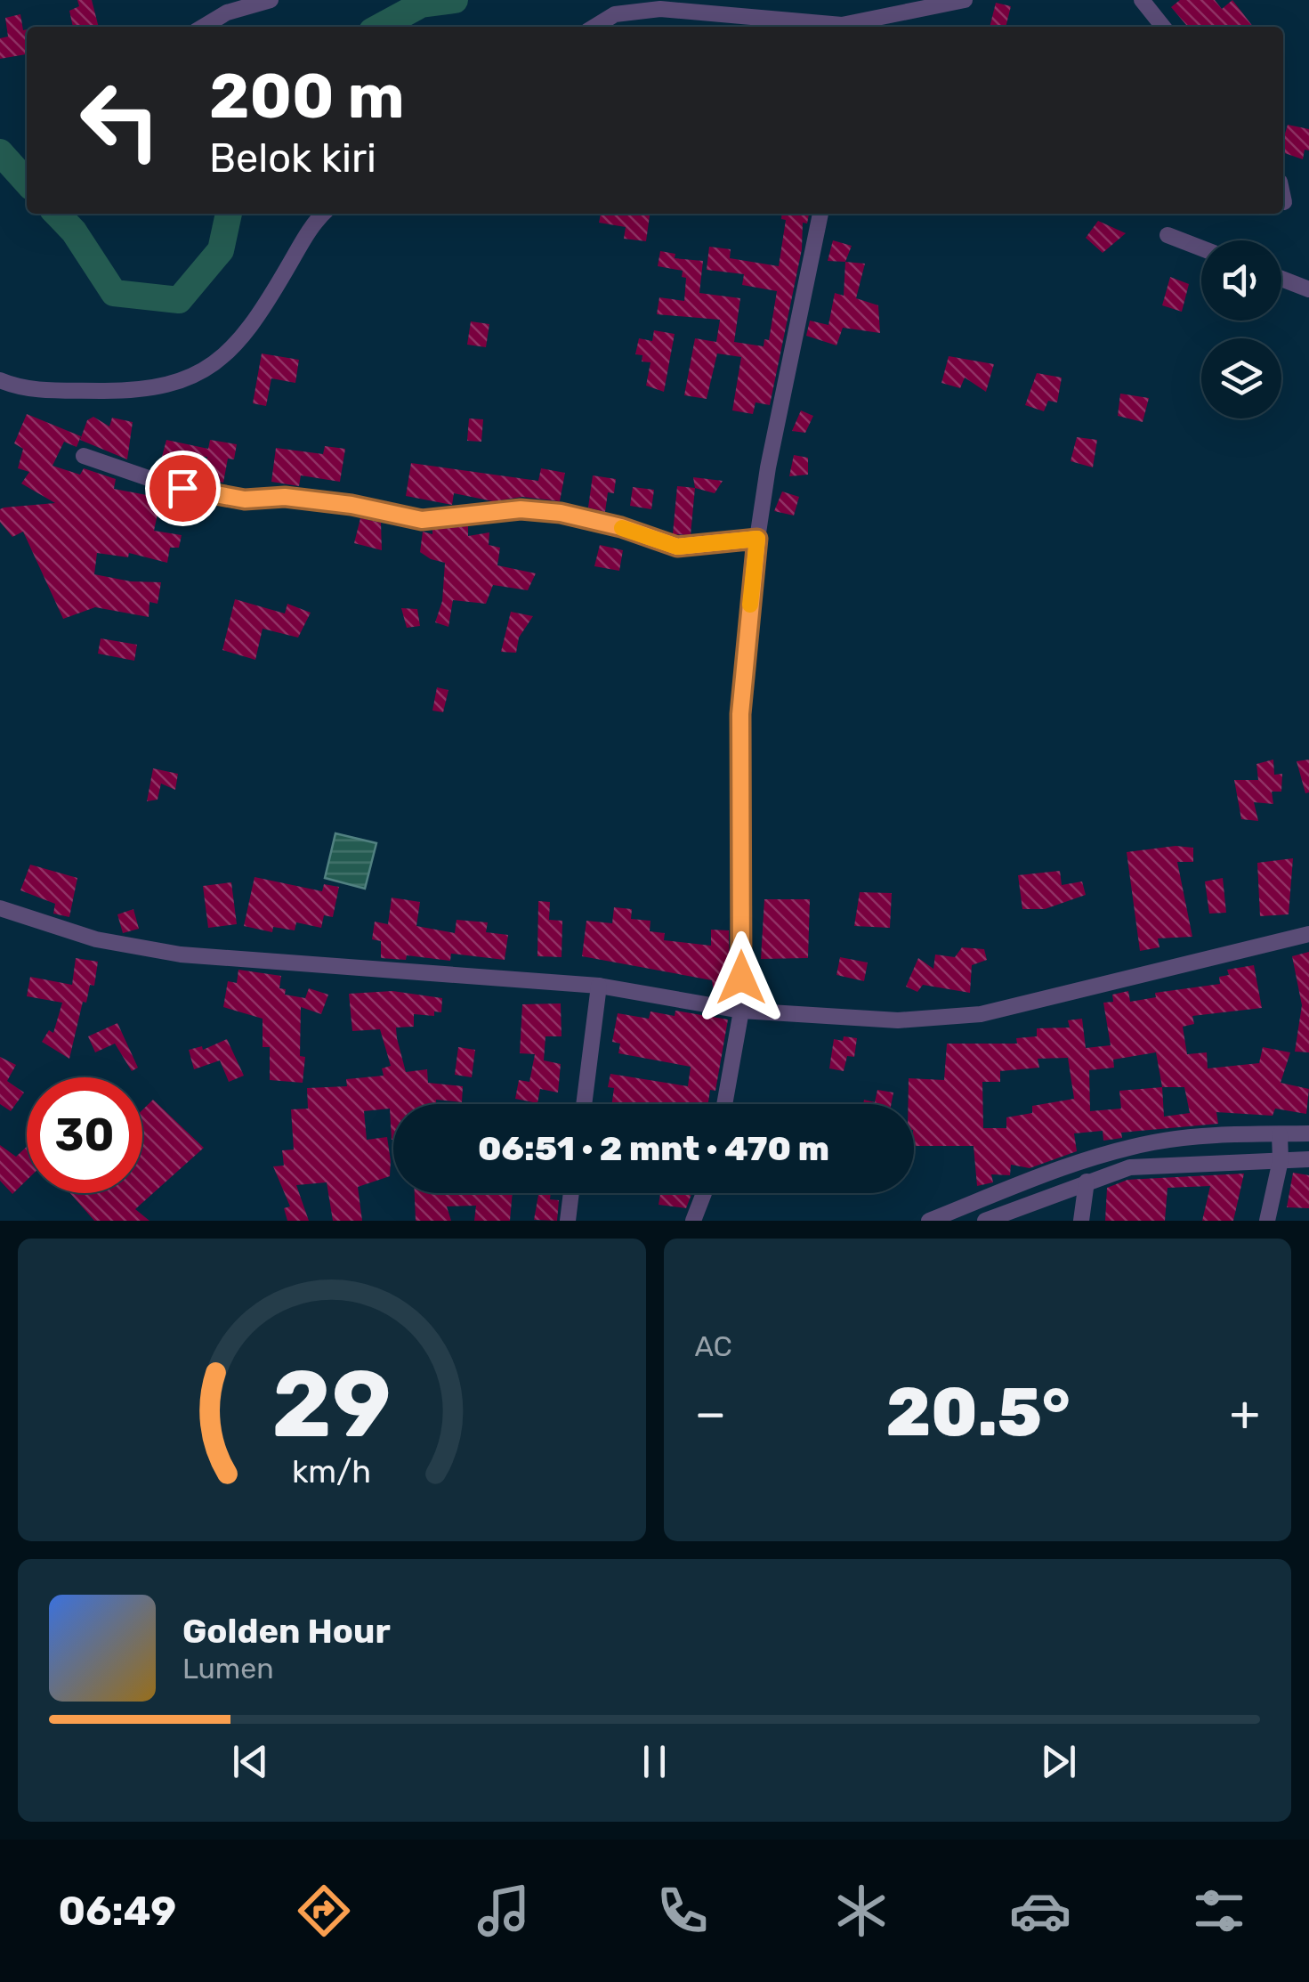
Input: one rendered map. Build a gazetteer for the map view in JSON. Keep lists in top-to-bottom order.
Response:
{
  "page": {
    "turn": ["200 m", "Belok kiri"],
    "limit": "30",
    "trip": "06:51 · 2 mnt · 470 m",
    "tile": "AC",
    "heat": ["−", "20.5°", "+"],
    "song": ["Golden Hour", "Lumen"],
    "tabs": "06:49",
    "gauge": ["29", "km/h"]
  }
}
